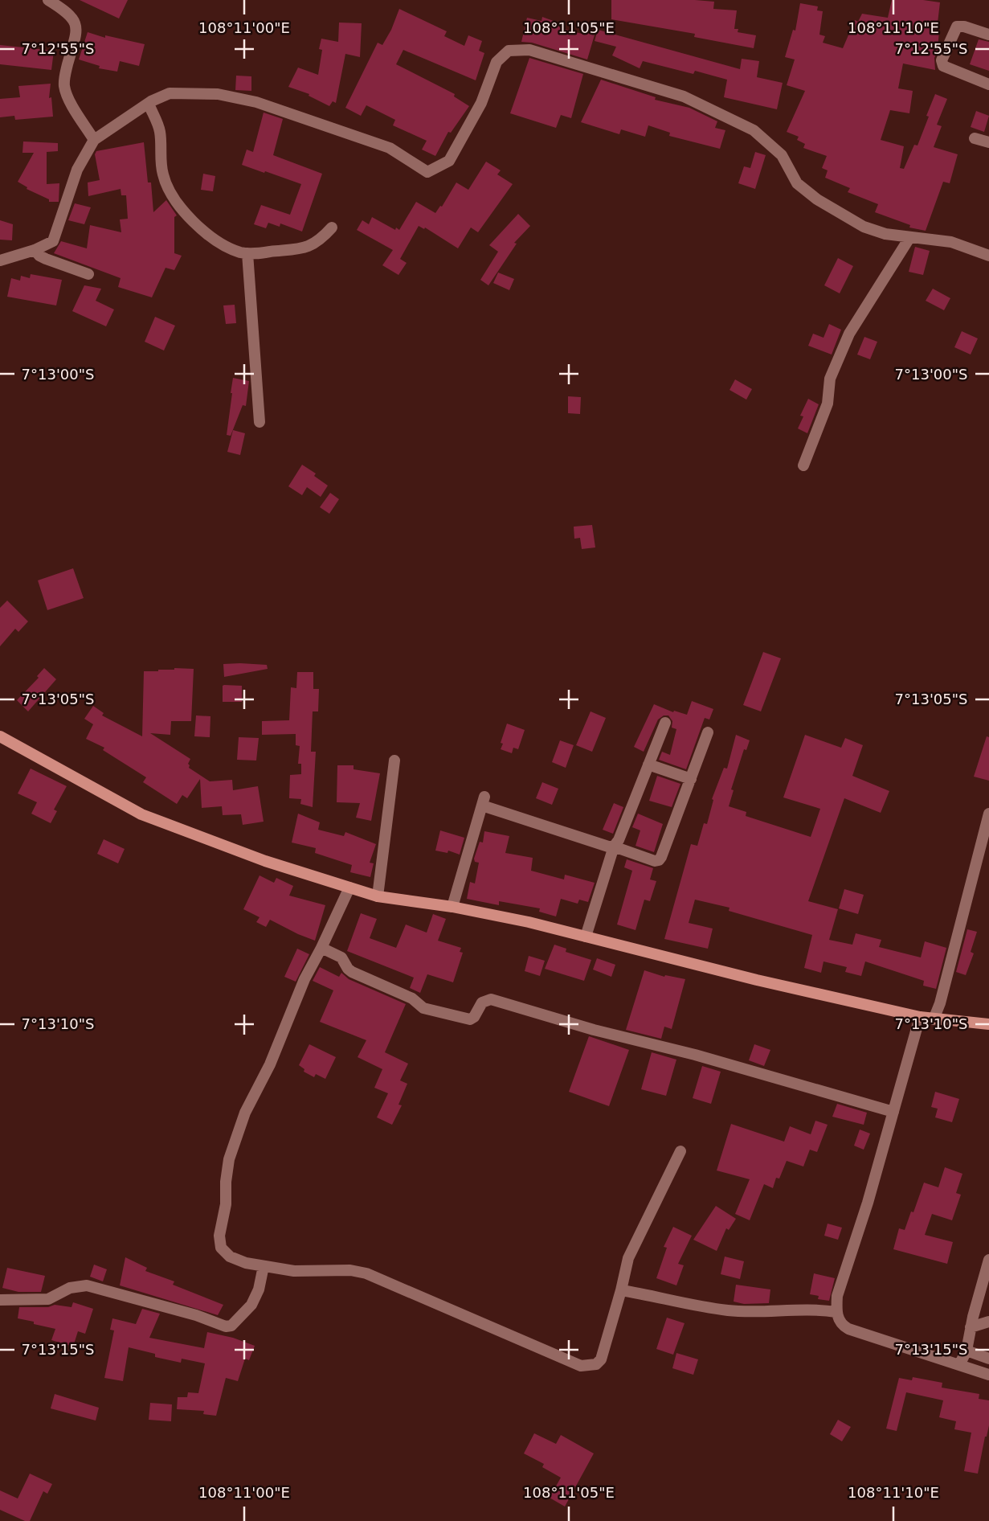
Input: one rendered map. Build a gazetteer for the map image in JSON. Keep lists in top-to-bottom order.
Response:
{
  "coordinates": [
    "108°11'00\"E",
    "108°11'05\"E",
    "108°11'10\"E",
    "7°12'55\"S",
    "7°13'00\"S",
    "7°13'05\"S",
    "7°13'10\"S",
    "7°13'15\"S"
  ]
}
